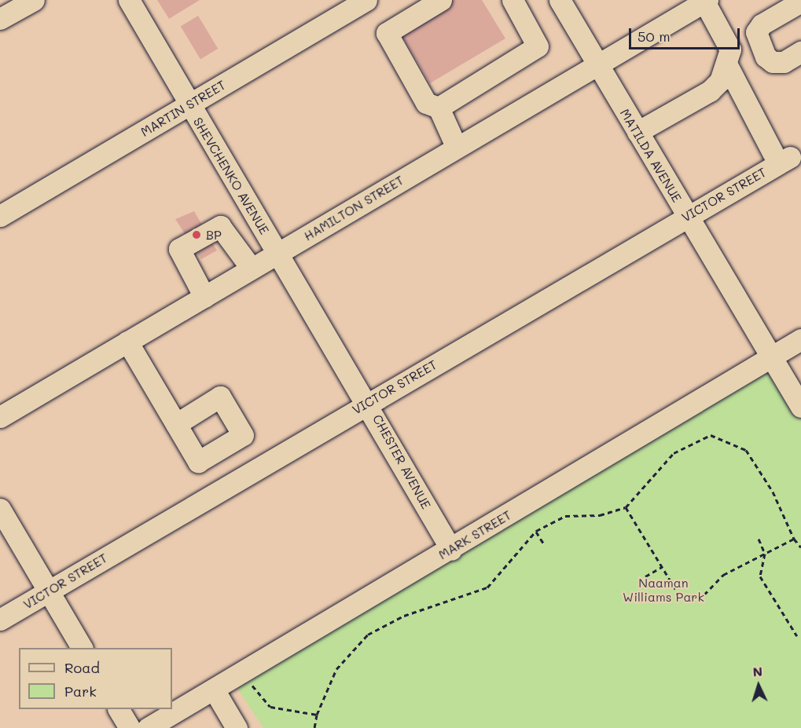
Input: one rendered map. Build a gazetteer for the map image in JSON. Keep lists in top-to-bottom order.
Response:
{
  "streets": {
    "street": [
      "MARTIN STREET",
      "MATILDA AVENUE",
      "SHEVCHENKO AVENUE",
      "VICTOR STREET",
      "HAMILTON STREET",
      "CHESTER AVENUE",
      "MARK STREET"
    ]
  },
  "crossings": [
    ["MARTIN STREET", "SHEVCHENKO AVENUE"],
    ["MATILDA AVENUE", "VICTOR STREET"],
    ["MATILDA AVENUE", "HAMILTON STREET"],
    ["MATILDA AVENUE", "MARK STREET"],
    ["SHEVCHENKO AVENUE", "HAMILTON STREET"],
    ["SHEVCHENKO AVENUE", "CHESTER AVENUE"],
    ["VICTOR STREET", "CHESTER AVENUE"],
    ["HAMILTON STREET", "CHESTER AVENUE"],
    ["CHESTER AVENUE", "MARK STREET"]
  ],
  "parks": ["Naaman Williams Park"],
  "places": ["BP"],
  "legend": ["Road", "Park"],
  "scale_bar": "50 m",
  "north": "top"
}
